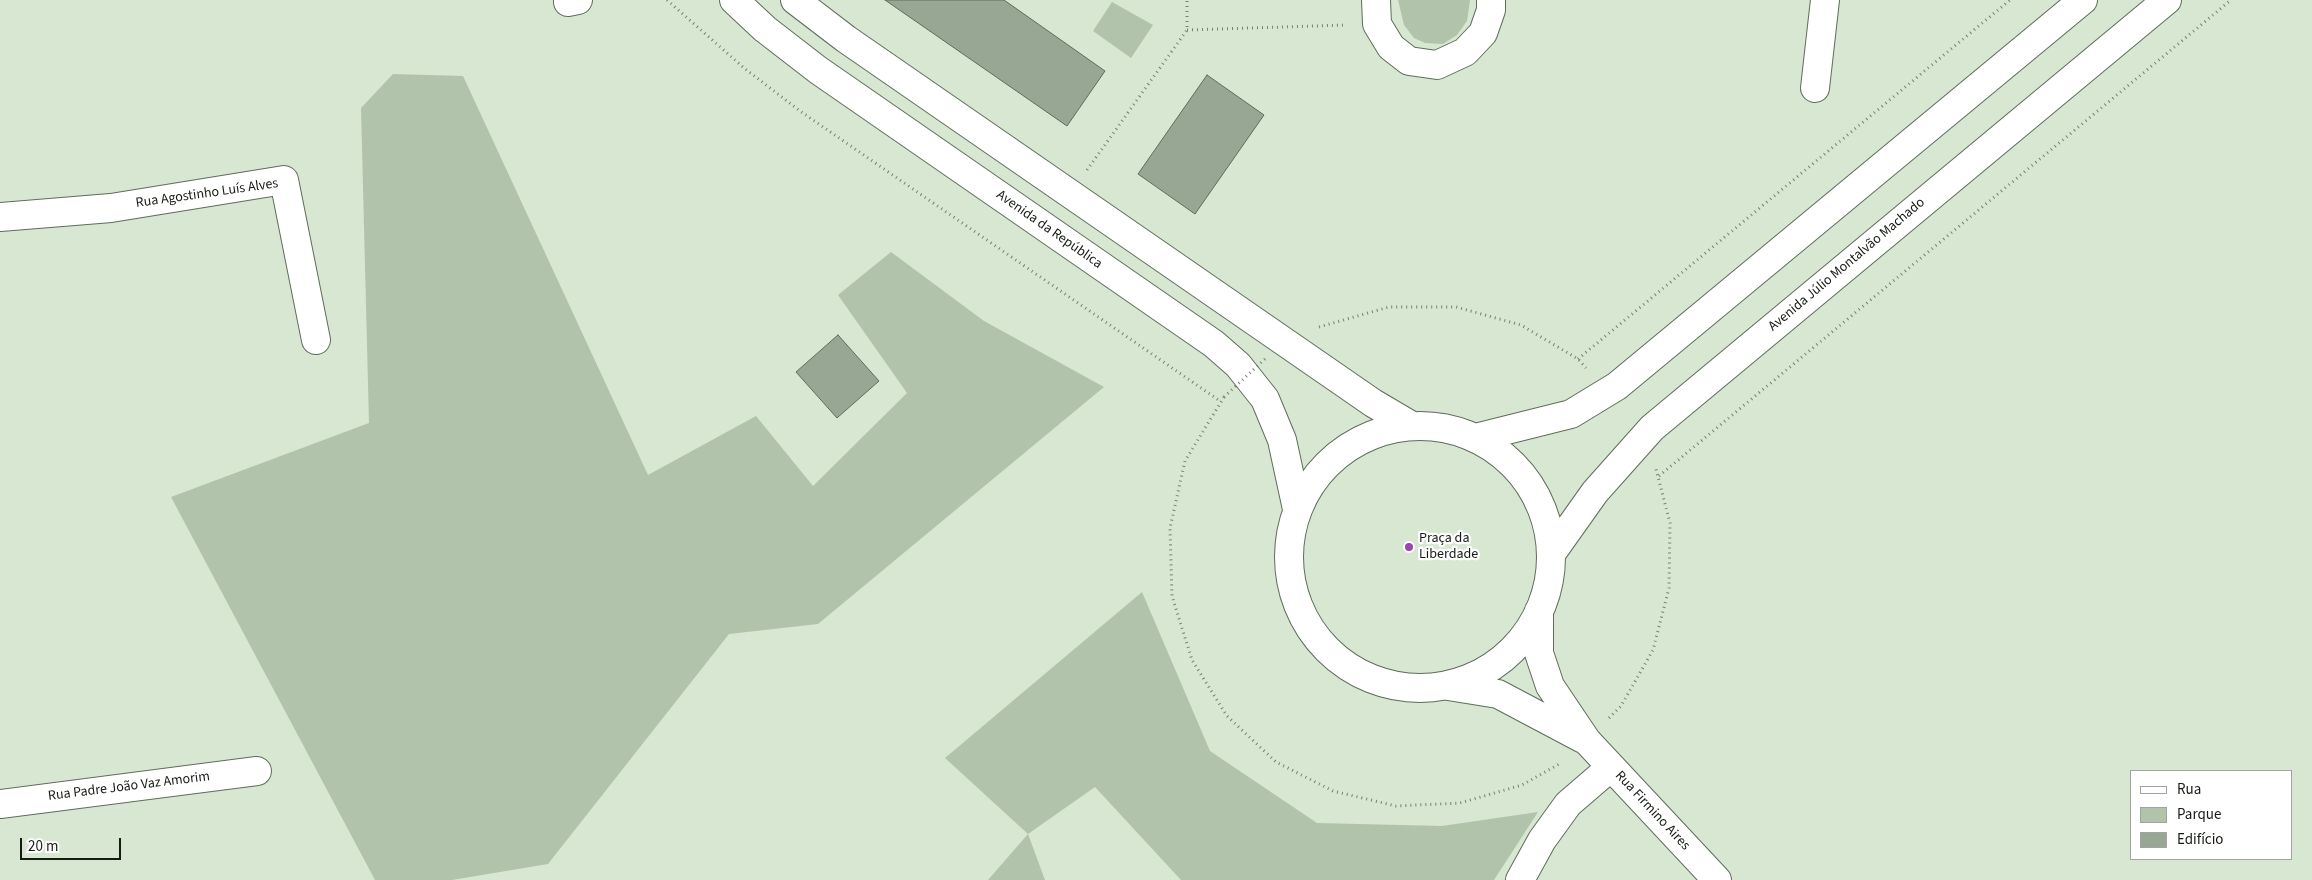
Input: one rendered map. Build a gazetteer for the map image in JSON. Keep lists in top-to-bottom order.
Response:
{
  "streets": {
    "street": [
      "Rua Agostinho Luís Alves",
      "Avenida da República",
      "Avenida Júlio Montalvão Machado",
      "Rua Padre João Vaz Amorim",
      "Rua Firmino Aires"
    ]
  },
  "places": ["Praça da Liberdade"],
  "legend": ["Rua", "Parque", "Edifício"],
  "scale_bar": "20 m"
}
